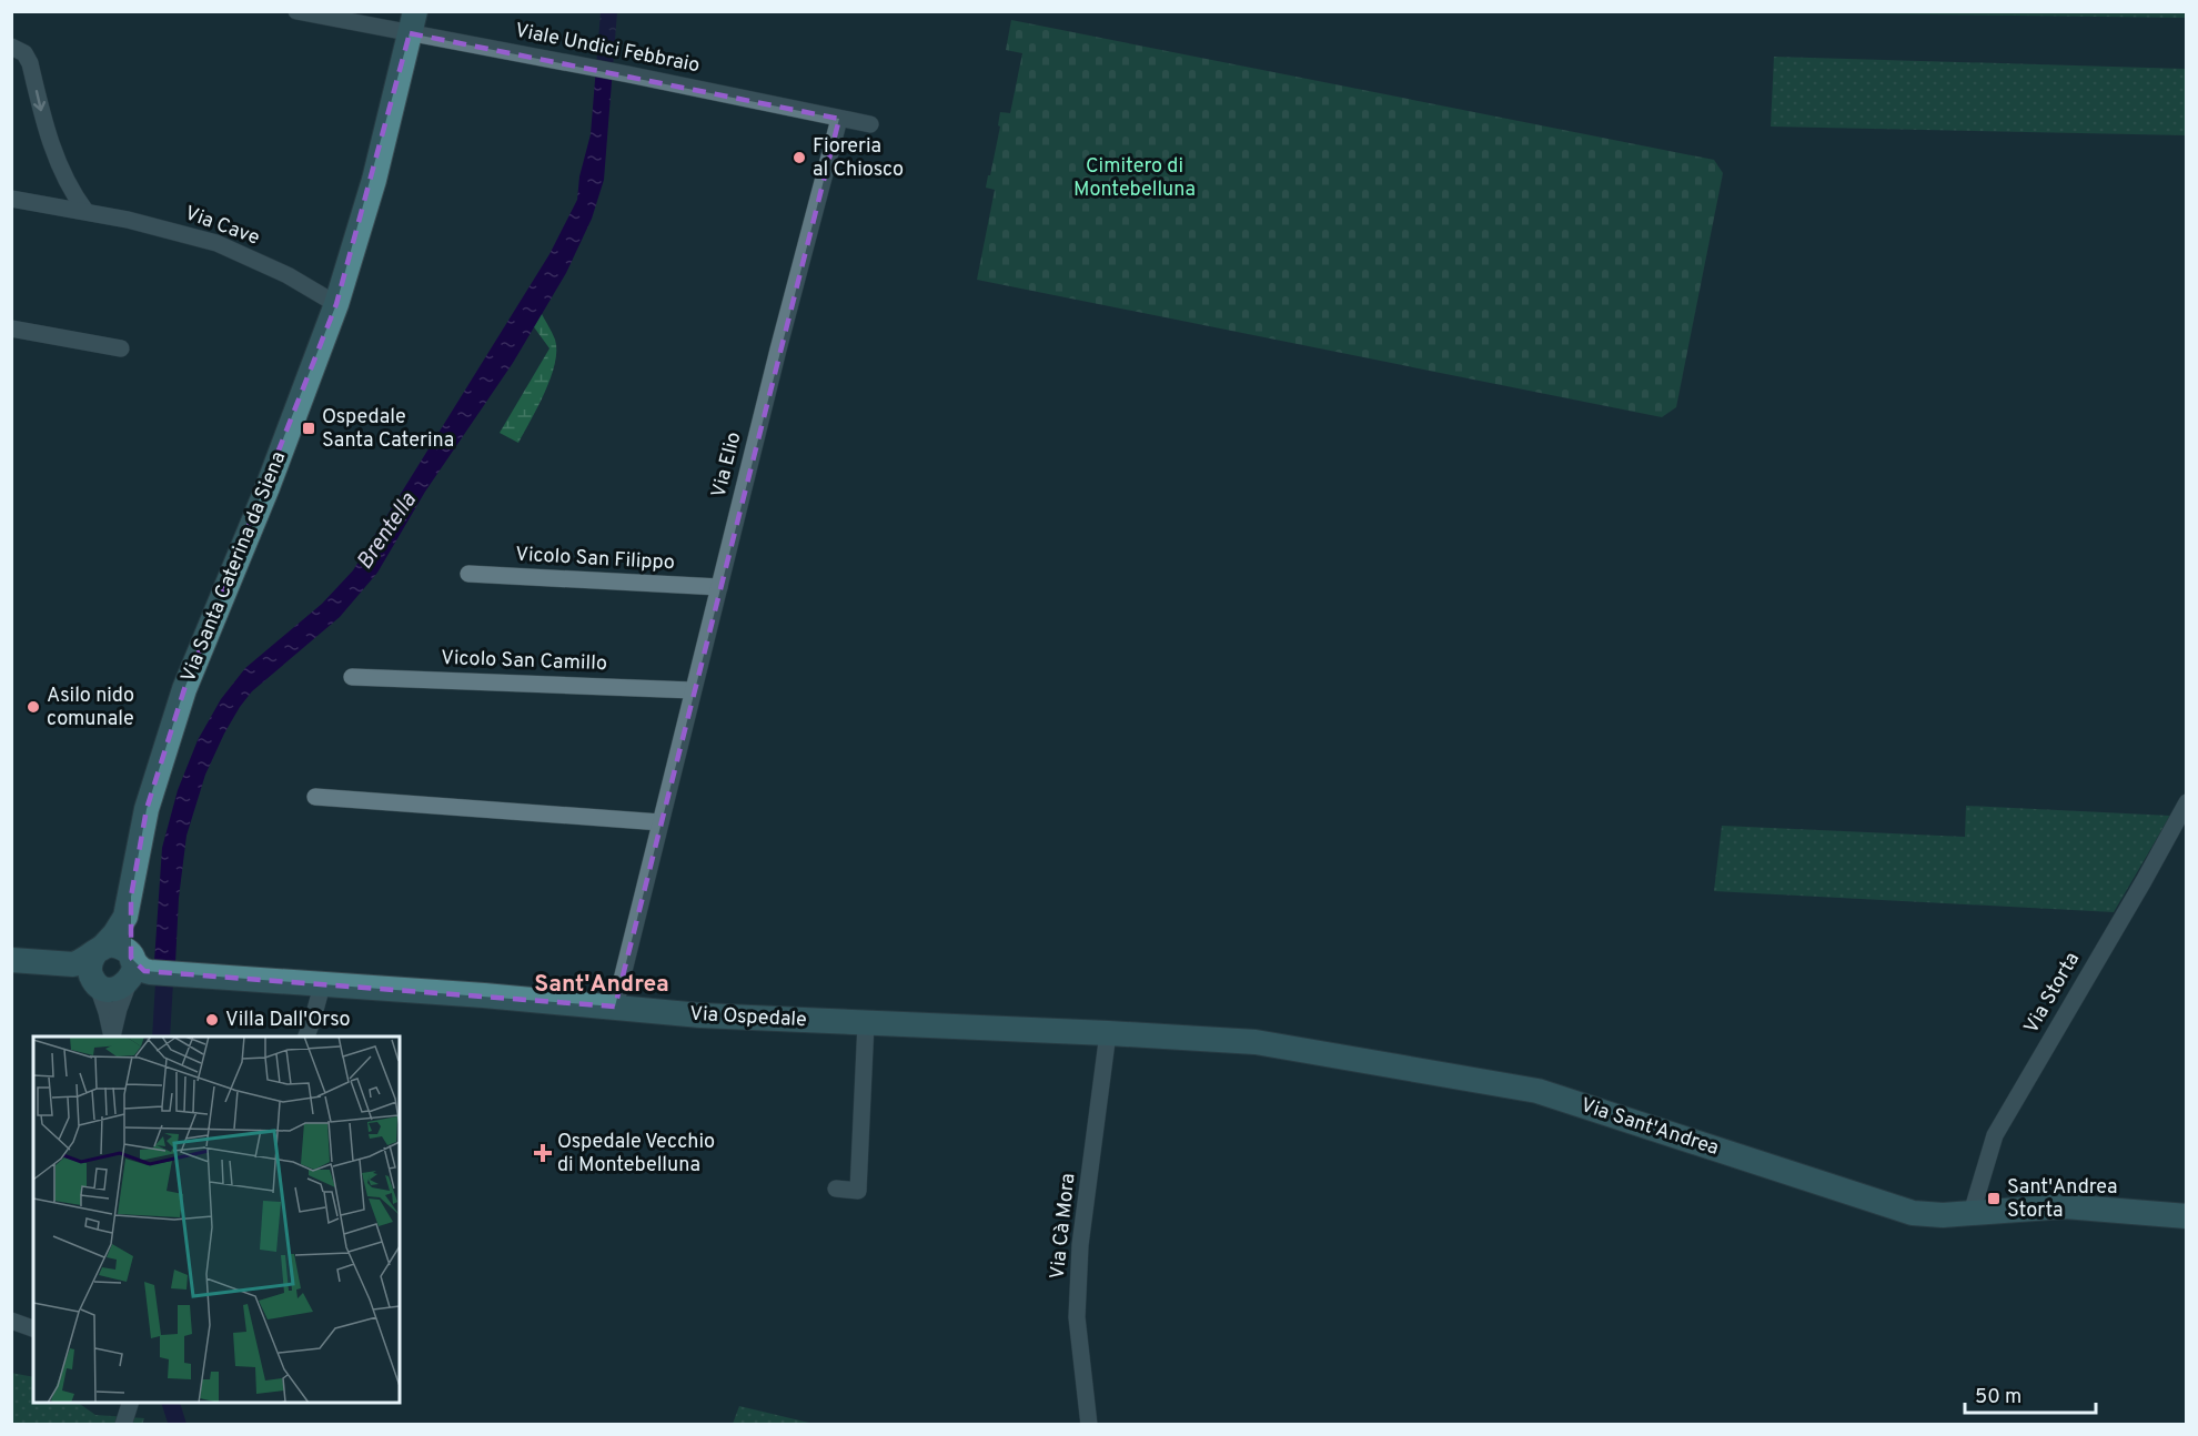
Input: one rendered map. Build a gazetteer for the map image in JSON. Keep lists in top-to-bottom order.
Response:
{
  "streets": {
    "street": [
      "Viale Undici Febbraio",
      "Via Cave",
      "Via Elio",
      "Vicolo San Filippo",
      "Via Santa Caterina da Siena",
      "Vicolo San Camillo",
      "Via Storta",
      "Via Ospedale",
      "Via Sant'Andrea",
      "Via Cà Mora"
    ]
  },
  "crossings": [
    ["Viale Undici Febbraio", "Via Elio"],
    ["Viale Undici Febbraio", "Via Santa Caterina da Siena"],
    ["Via Cave", "Via Santa Caterina da Siena"],
    ["Via Elio", "Vicolo San Filippo"],
    ["Via Elio", "Vicolo San Camillo"],
    ["Via Elio", "Via Ospedale"],
    ["Via Santa Caterina da Siena", "Via Ospedale"],
    ["Via Storta", "Via Sant'Andrea"],
    ["Via Ospedale", "Via Sant'Andrea"],
    ["Via Ospedale", "Via Cà Mora"],
    ["Via Sant'Andrea", "Via Cà Mora"]
  ],
  "districts": ["Sant'Andrea"],
  "water": ["Brentella"],
  "parks": ["Cimitero di Montebelluna"],
  "places": {
    "other": ["Fioreria al Chiosco", "Asilo nido comunale", "Villa Dall'Orso"],
    "transit": ["Ospedale Santa Caterina", "Sant'Andrea Storta"],
    "health": ["Ospedale Vecchio di Montebelluna"]
  },
  "scale_bar": "50 m"
}
